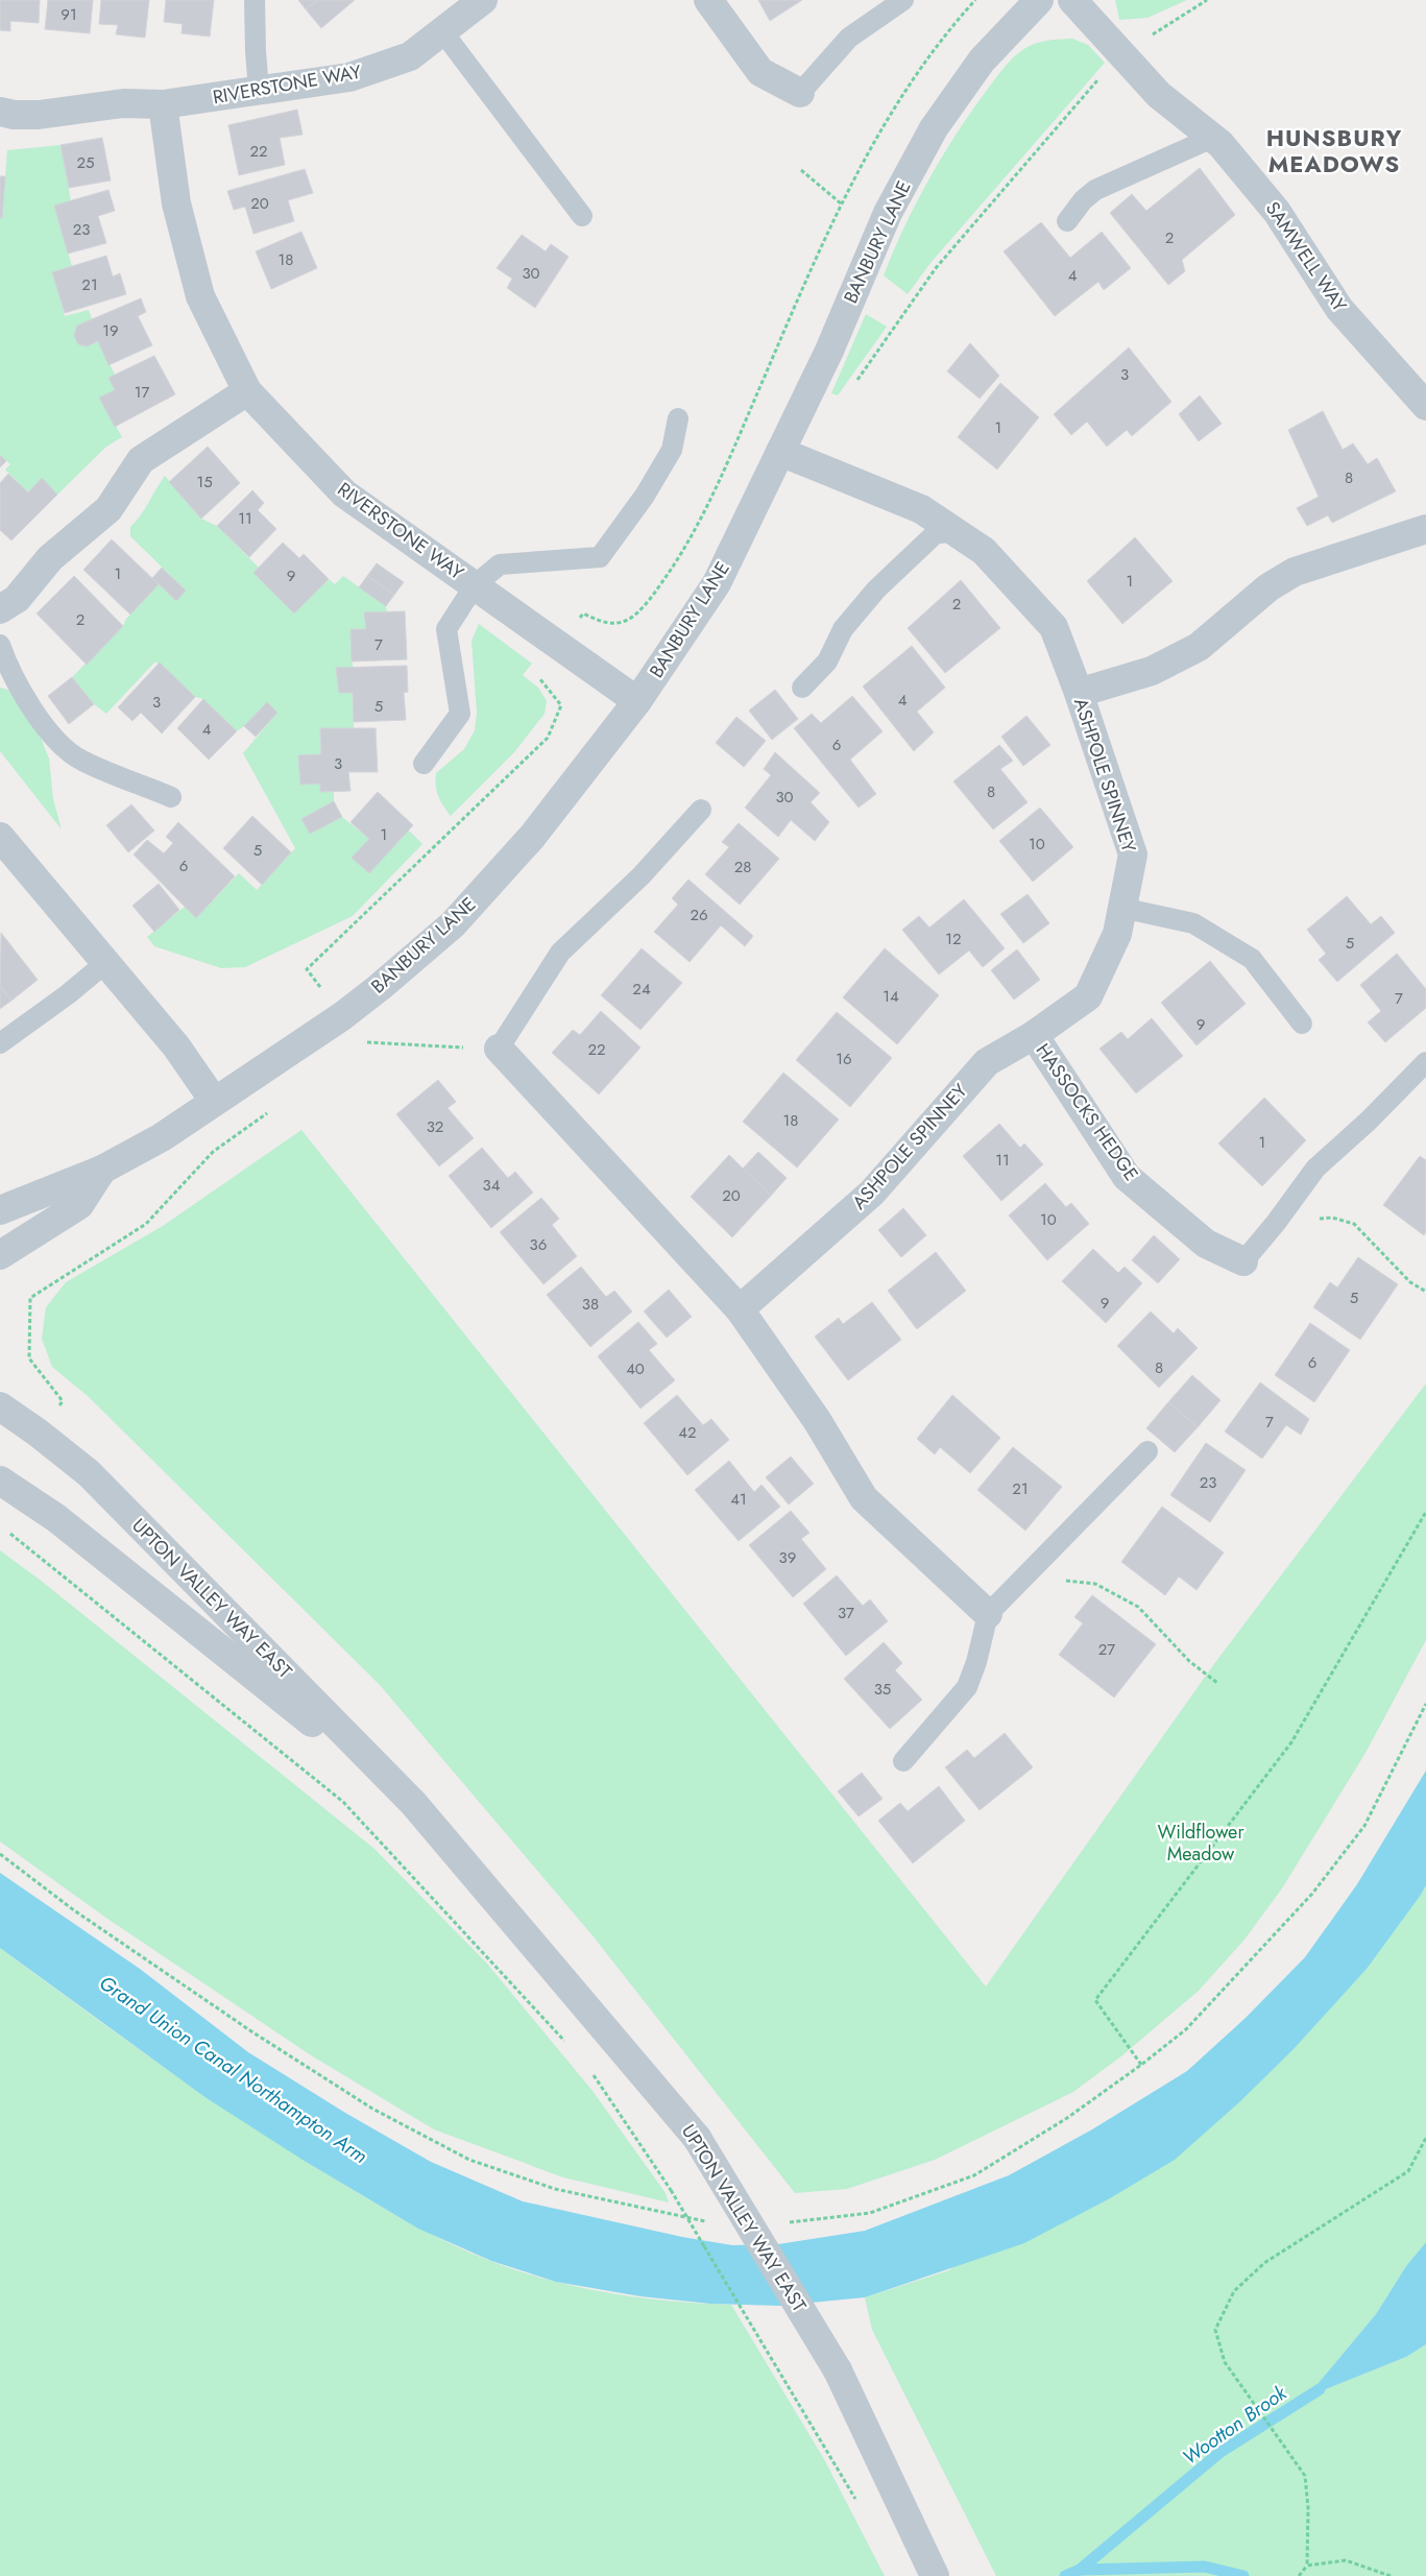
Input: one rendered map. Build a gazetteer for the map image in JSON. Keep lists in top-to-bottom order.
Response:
{
  "streets": {
    "street": [
      "RIVERSTONE WAY",
      "BANBURY LANE",
      "SAMWELL WAY",
      "ASHPOLE SPINNEY",
      "HASSOCKS HEDGE",
      "UPTON VALLEY WAY EAST"
    ]
  },
  "crossings": [
    ["RIVERSTONE WAY", "BANBURY LANE"],
    ["BANBURY LANE", "ASHPOLE SPINNEY"],
    ["ASHPOLE SPINNEY", "HASSOCKS HEDGE"]
  ],
  "districts": ["HUNSBURY MEADOWS"],
  "water": ["Grand Union Canal Northampton Arm", "Wootton Brook"],
  "parks": ["Wildflower Meadow"],
  "house_numbers": [
    "91",
    "22",
    "25",
    "20",
    "23",
    "2",
    "18",
    "30",
    "4",
    "21",
    "19",
    "3",
    "17",
    "1",
    "8",
    "15",
    "11",
    "1",
    "9",
    "1",
    "2",
    "2",
    "7",
    "4",
    "3",
    "5",
    "4",
    "6",
    "3",
    "8",
    "30",
    "1",
    "10",
    "5",
    "6",
    "28",
    "26",
    "12",
    "5",
    "24",
    "14",
    "7",
    "9",
    "22",
    "16",
    "18",
    "32",
    "1",
    "11",
    "34",
    "20",
    "10",
    "36",
    "5",
    "9",
    "38",
    "6",
    "8",
    "40",
    "7",
    "42",
    "23",
    "21",
    "41",
    "39",
    "37",
    "27",
    "35"
  ]
}
